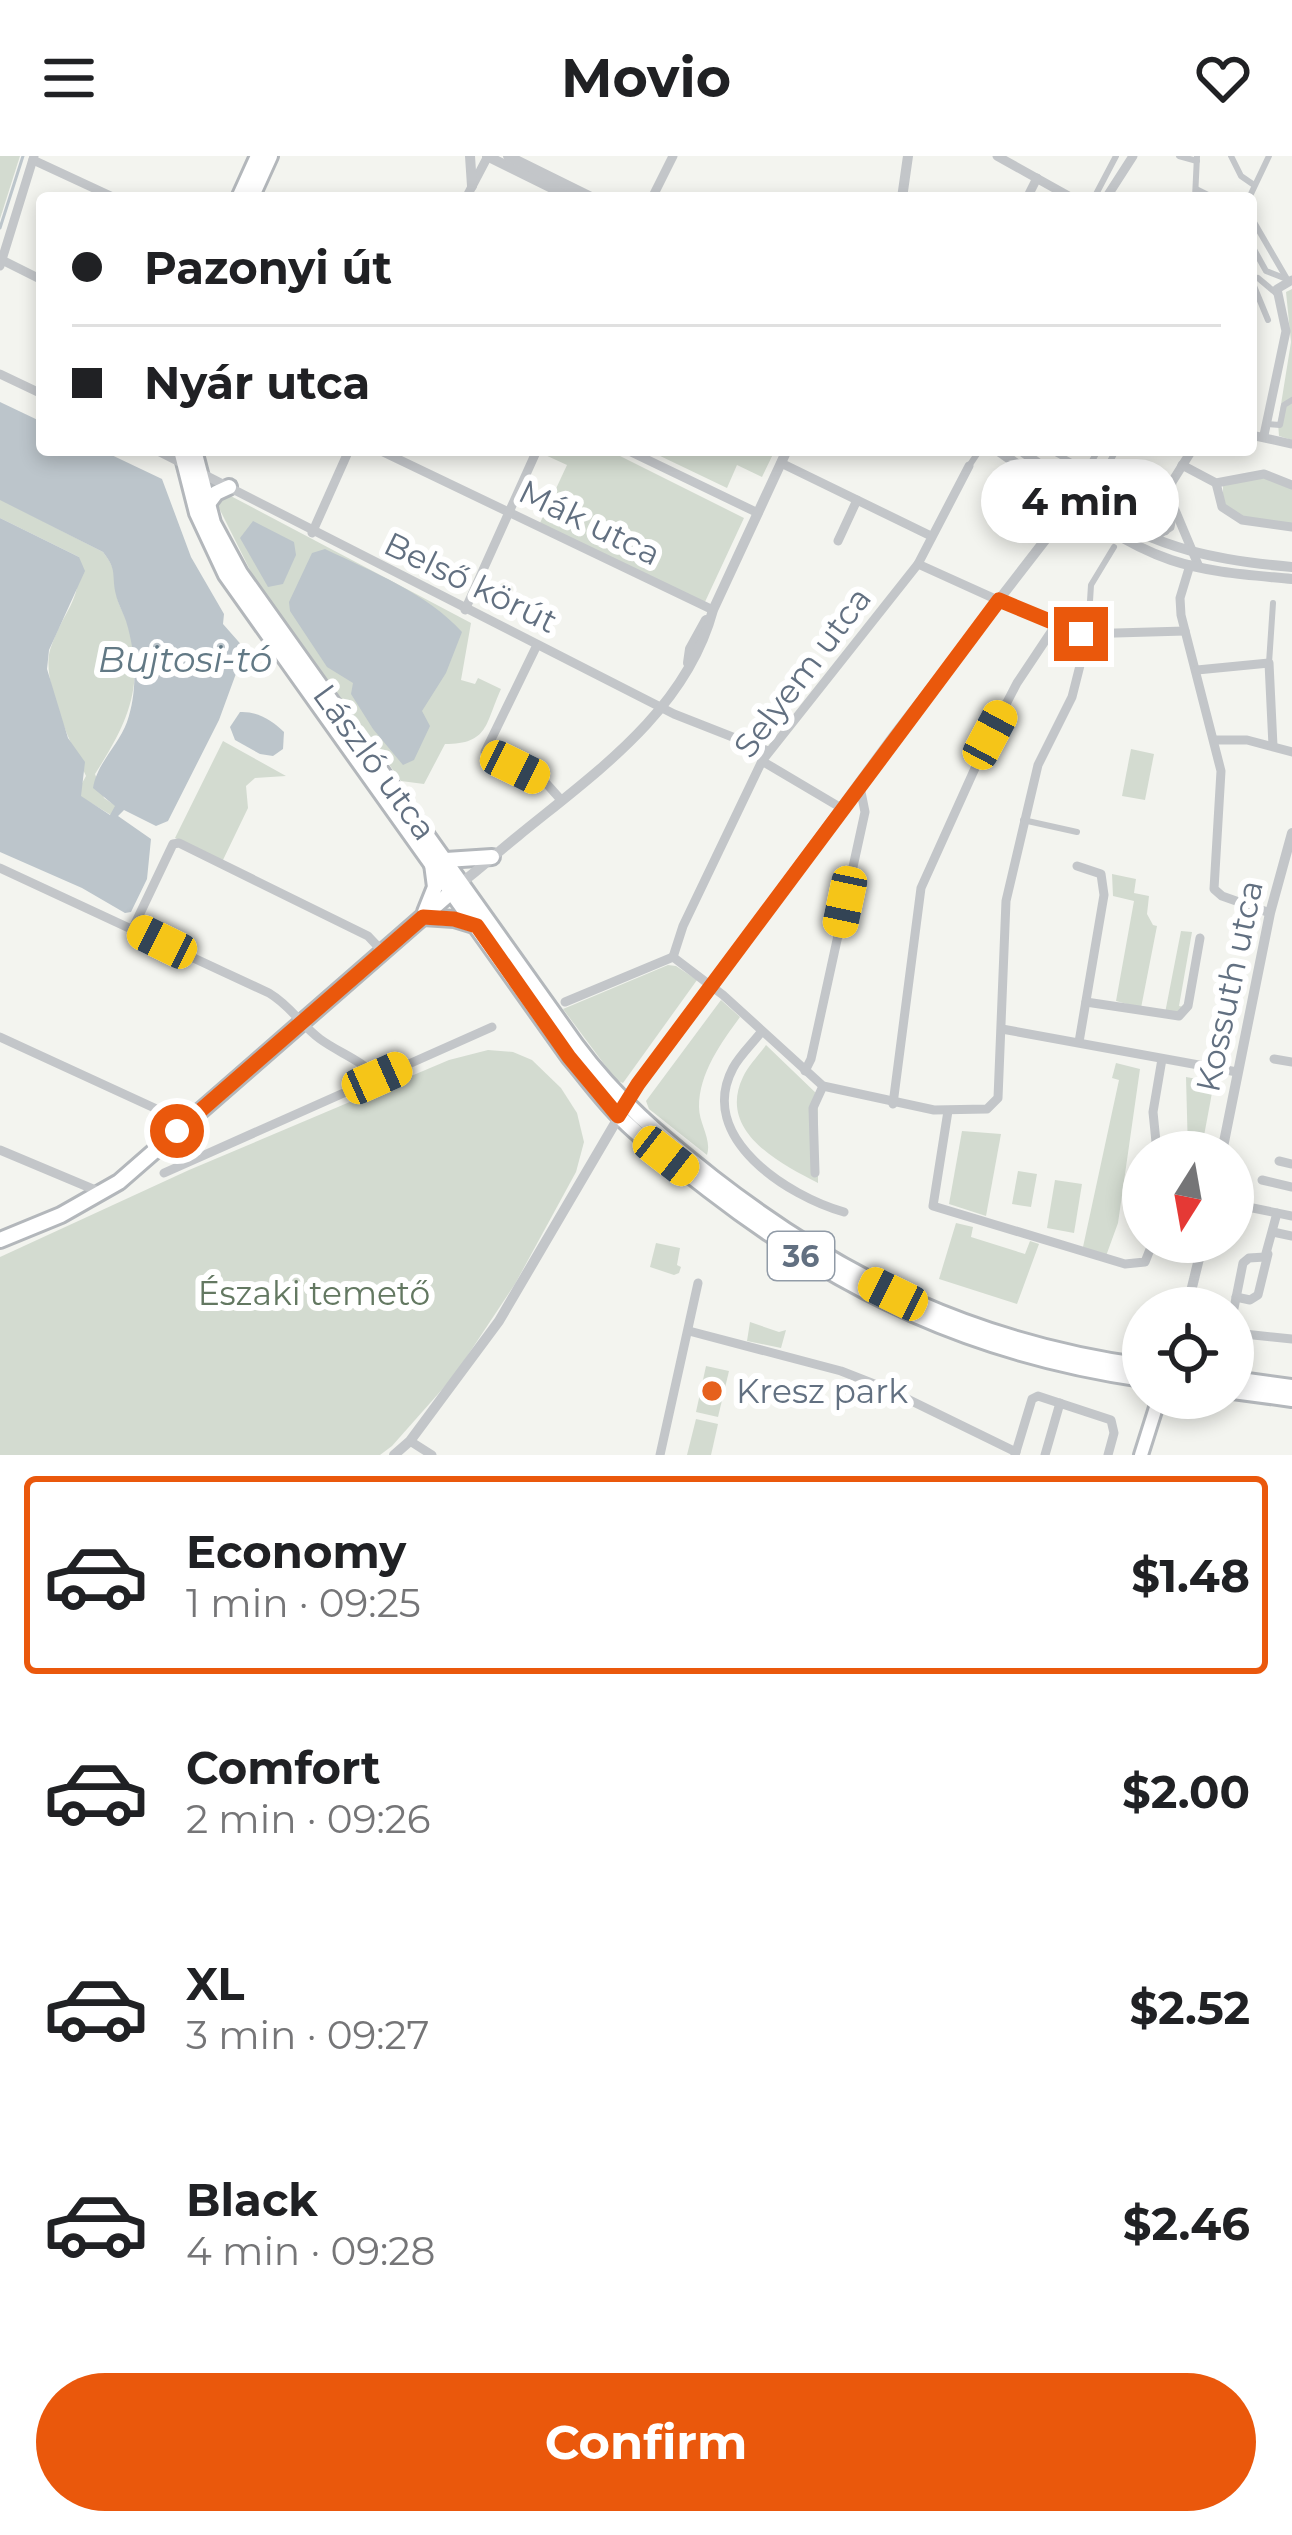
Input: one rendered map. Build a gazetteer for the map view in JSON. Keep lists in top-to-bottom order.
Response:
{
  "streets": {
    "main road": ["László utca", "36"],
    "street": [
      "Mák utca",
      "Belső körút",
      "Selyem utca",
      "Kossuth utca"
    ]
  },
  "crossings": [
    ["Belső körút", "Selyem utca"],
    ["Belső körút", "László utca"],
    ["László utca", "36"]
  ],
  "water": ["Bujtosi-tó"],
  "parks": ["Északi temető"],
  "places": ["Kresz park"],
  "north": "bottom",
  "page": {
    "header": "Movio",
    "banner": ["Pazonyi út", "Nyár utca"],
    "bubble": "4 min",
    "list": [
      {
        "name": "Economy",
        "note": "1 min · 09:25",
        "value": "$1.48"
      },
      {
        "name": "Comfort",
        "note": "2 min · 09:26",
        "value": "$2.00"
      },
      {
        "name": "XL",
        "note": "3 min · 09:27",
        "value": "$2.52"
      },
      {
        "name": "Black",
        "note": "4 min · 09:28",
        "value": "$2.46"
      }
    ],
    "buttons": "Confirm"
  }
}
